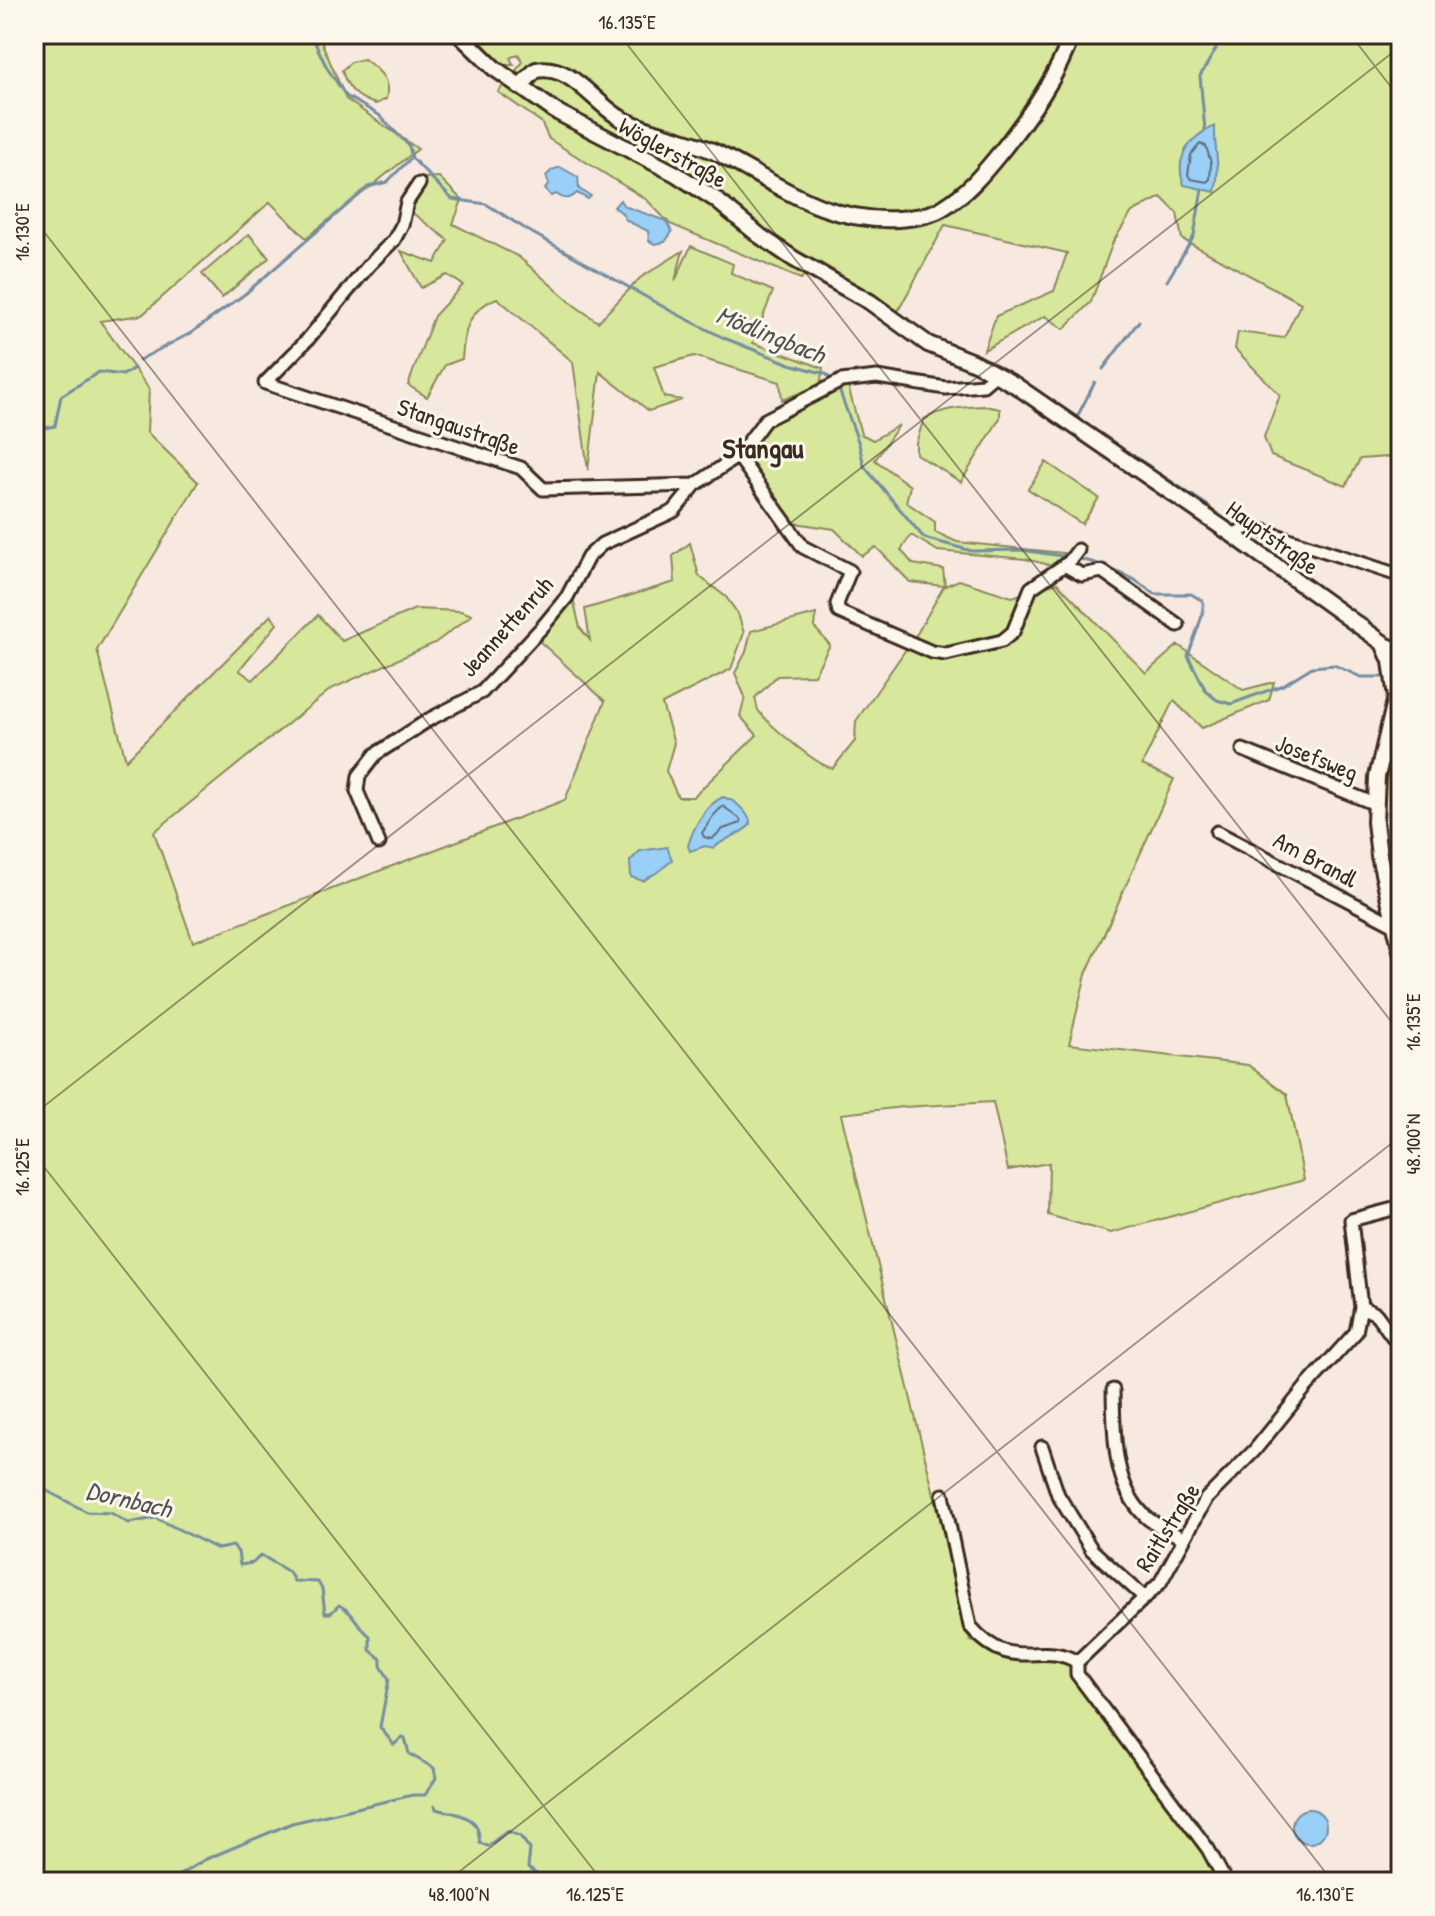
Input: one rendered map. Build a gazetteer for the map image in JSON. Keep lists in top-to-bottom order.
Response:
{
  "streets": {
    "main road": ["Wöglerstraße", "Hauptstraße"],
    "street": [
      "Stangaustraße",
      "Jeannettenruh",
      "Josefsweg",
      "Am Brandl",
      "Raitlstraße"
    ]
  },
  "crossings": [
    ["Wöglerstraße", "Hauptstraße"],
    ["Stangaustraße", "Jeannettenruh"],
    ["Hauptstraße", "Josefsweg"],
    ["Hauptstraße", "Am Brandl"]
  ],
  "districts": ["Stangau"],
  "water": ["Mödlingbach", "Dornbach"],
  "coordinates": [
    "16.135°E",
    "16.130°E",
    "48.100°N",
    "16.125°E"
  ]
}
